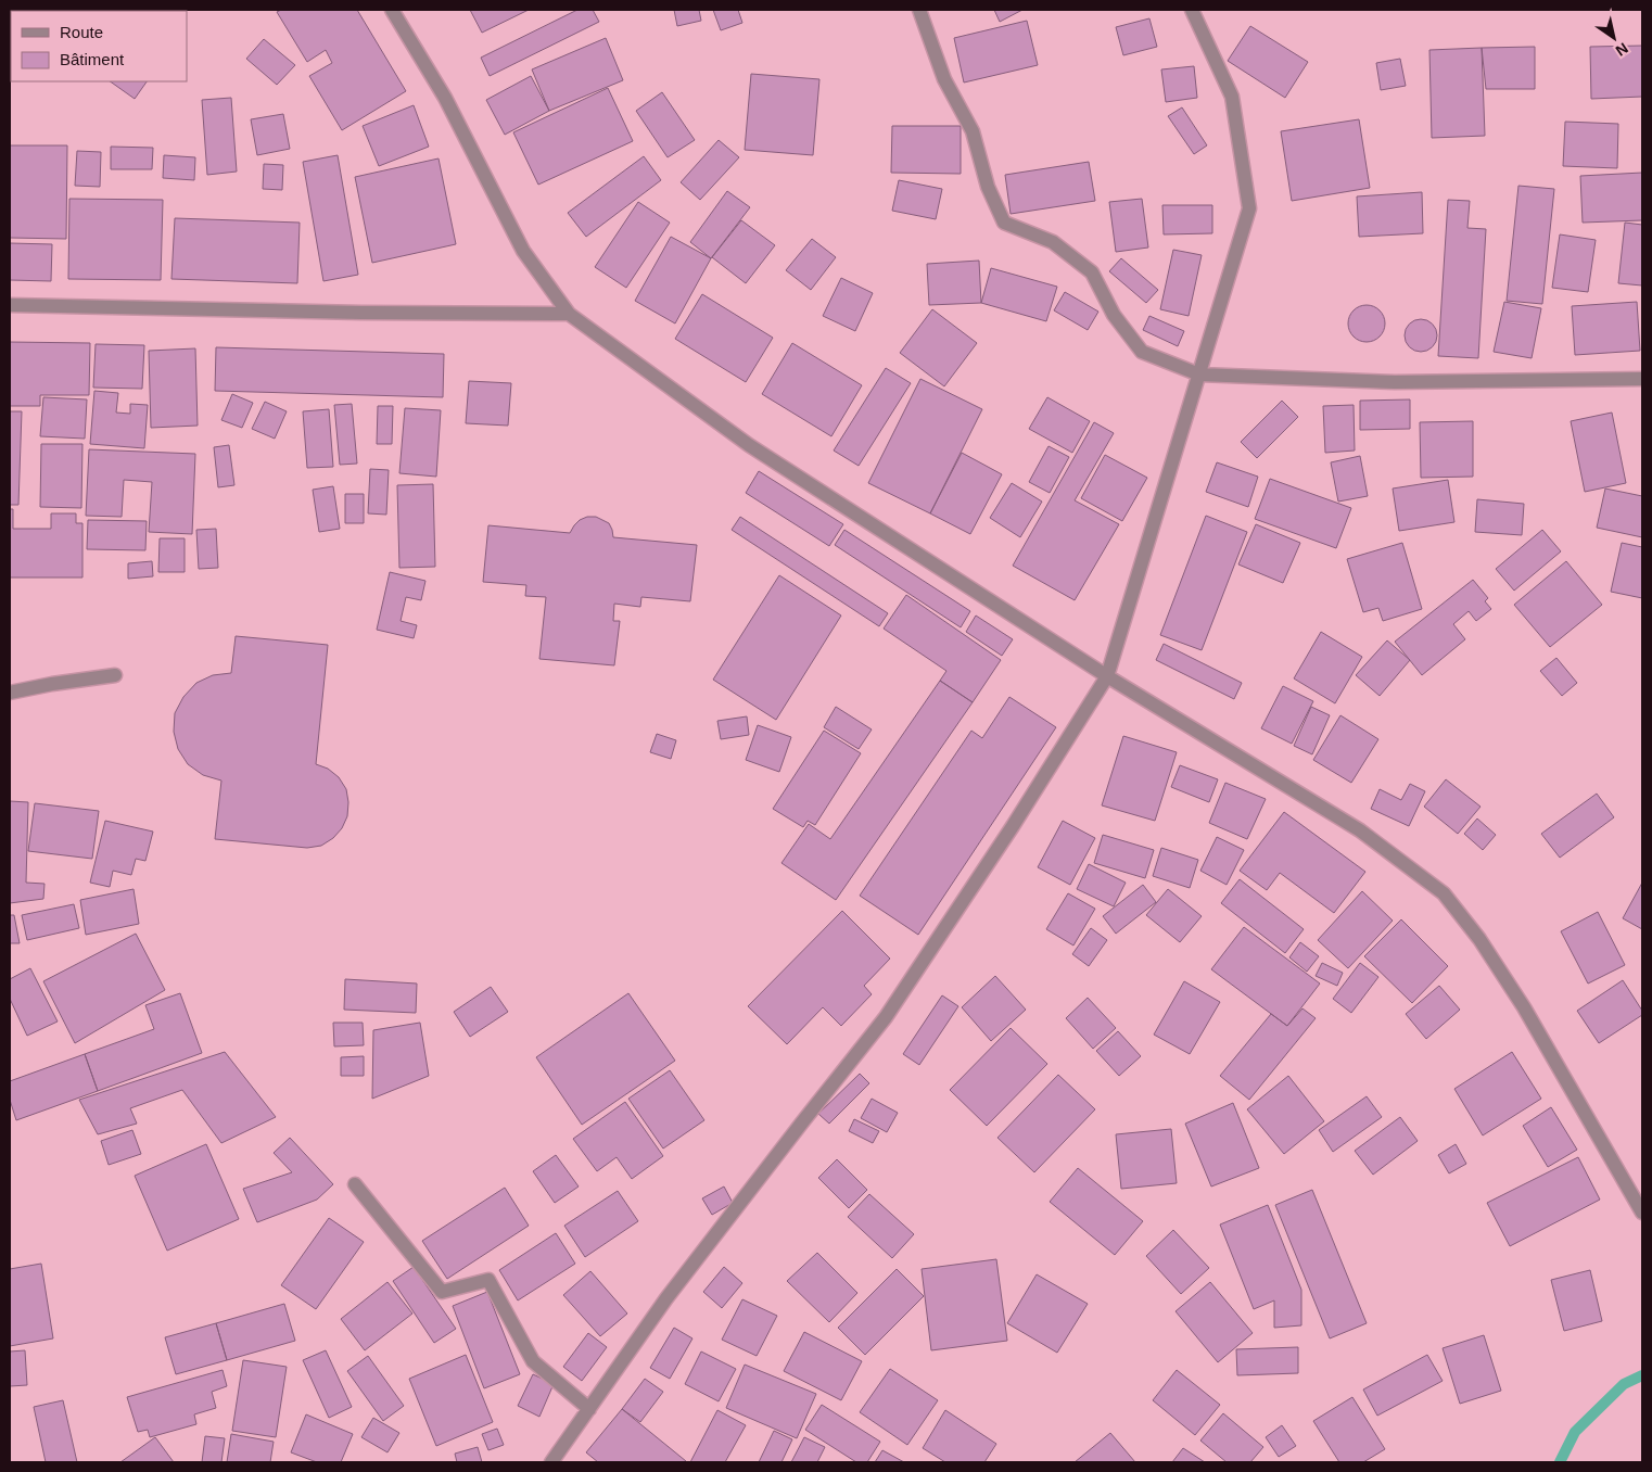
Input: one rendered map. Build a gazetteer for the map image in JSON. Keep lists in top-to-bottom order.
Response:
{
  "legend": ["Route", "Bâtiment"],
  "north": "bottom right"
}
